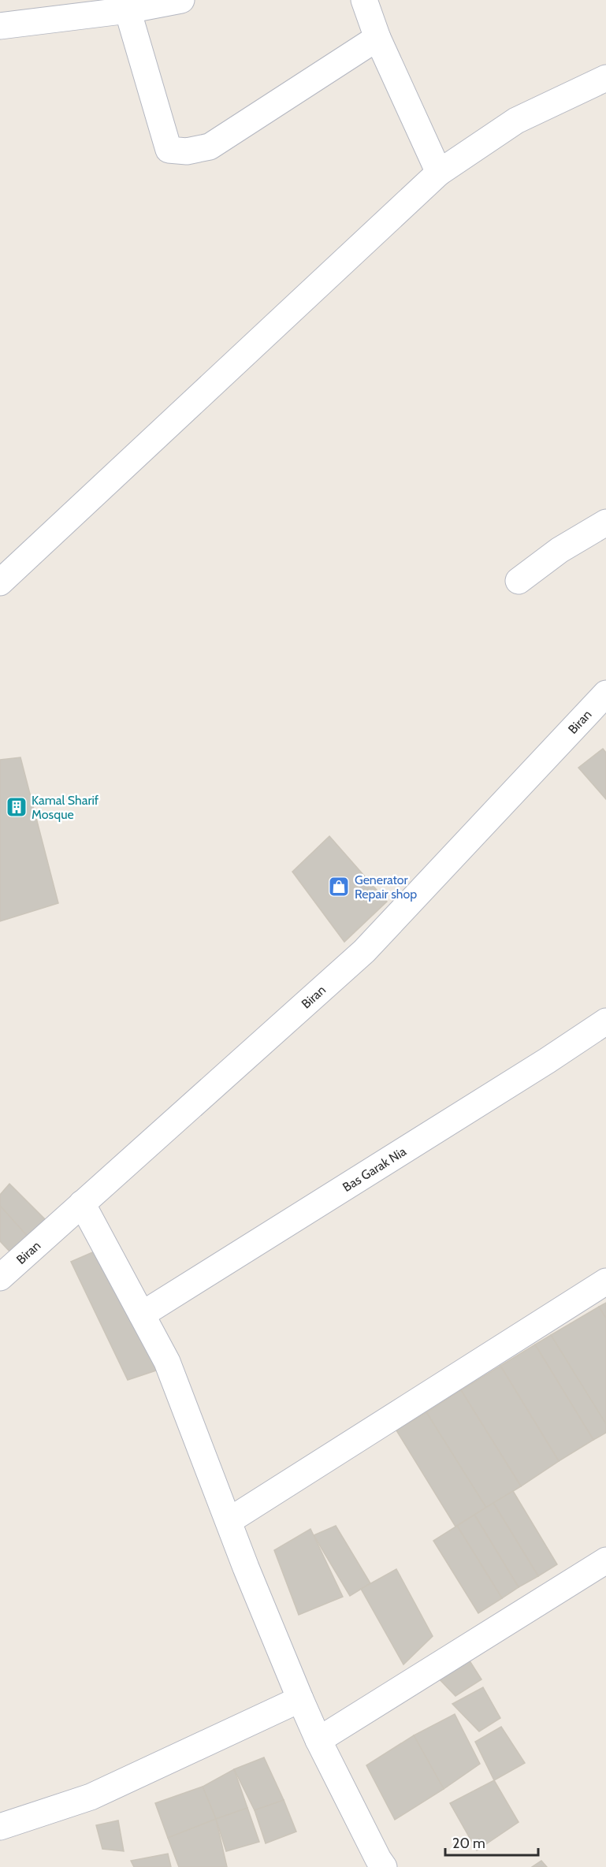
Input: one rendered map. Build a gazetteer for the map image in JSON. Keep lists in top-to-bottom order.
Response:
{
  "streets": {
    "street": ["Biran", "Bas Garak Nia"]
  },
  "places": {
    "building": ["Kamal Sharif Mosque"],
    "shop": ["Generator Repair shop"]
  },
  "scale_bar": "20 m"
}
